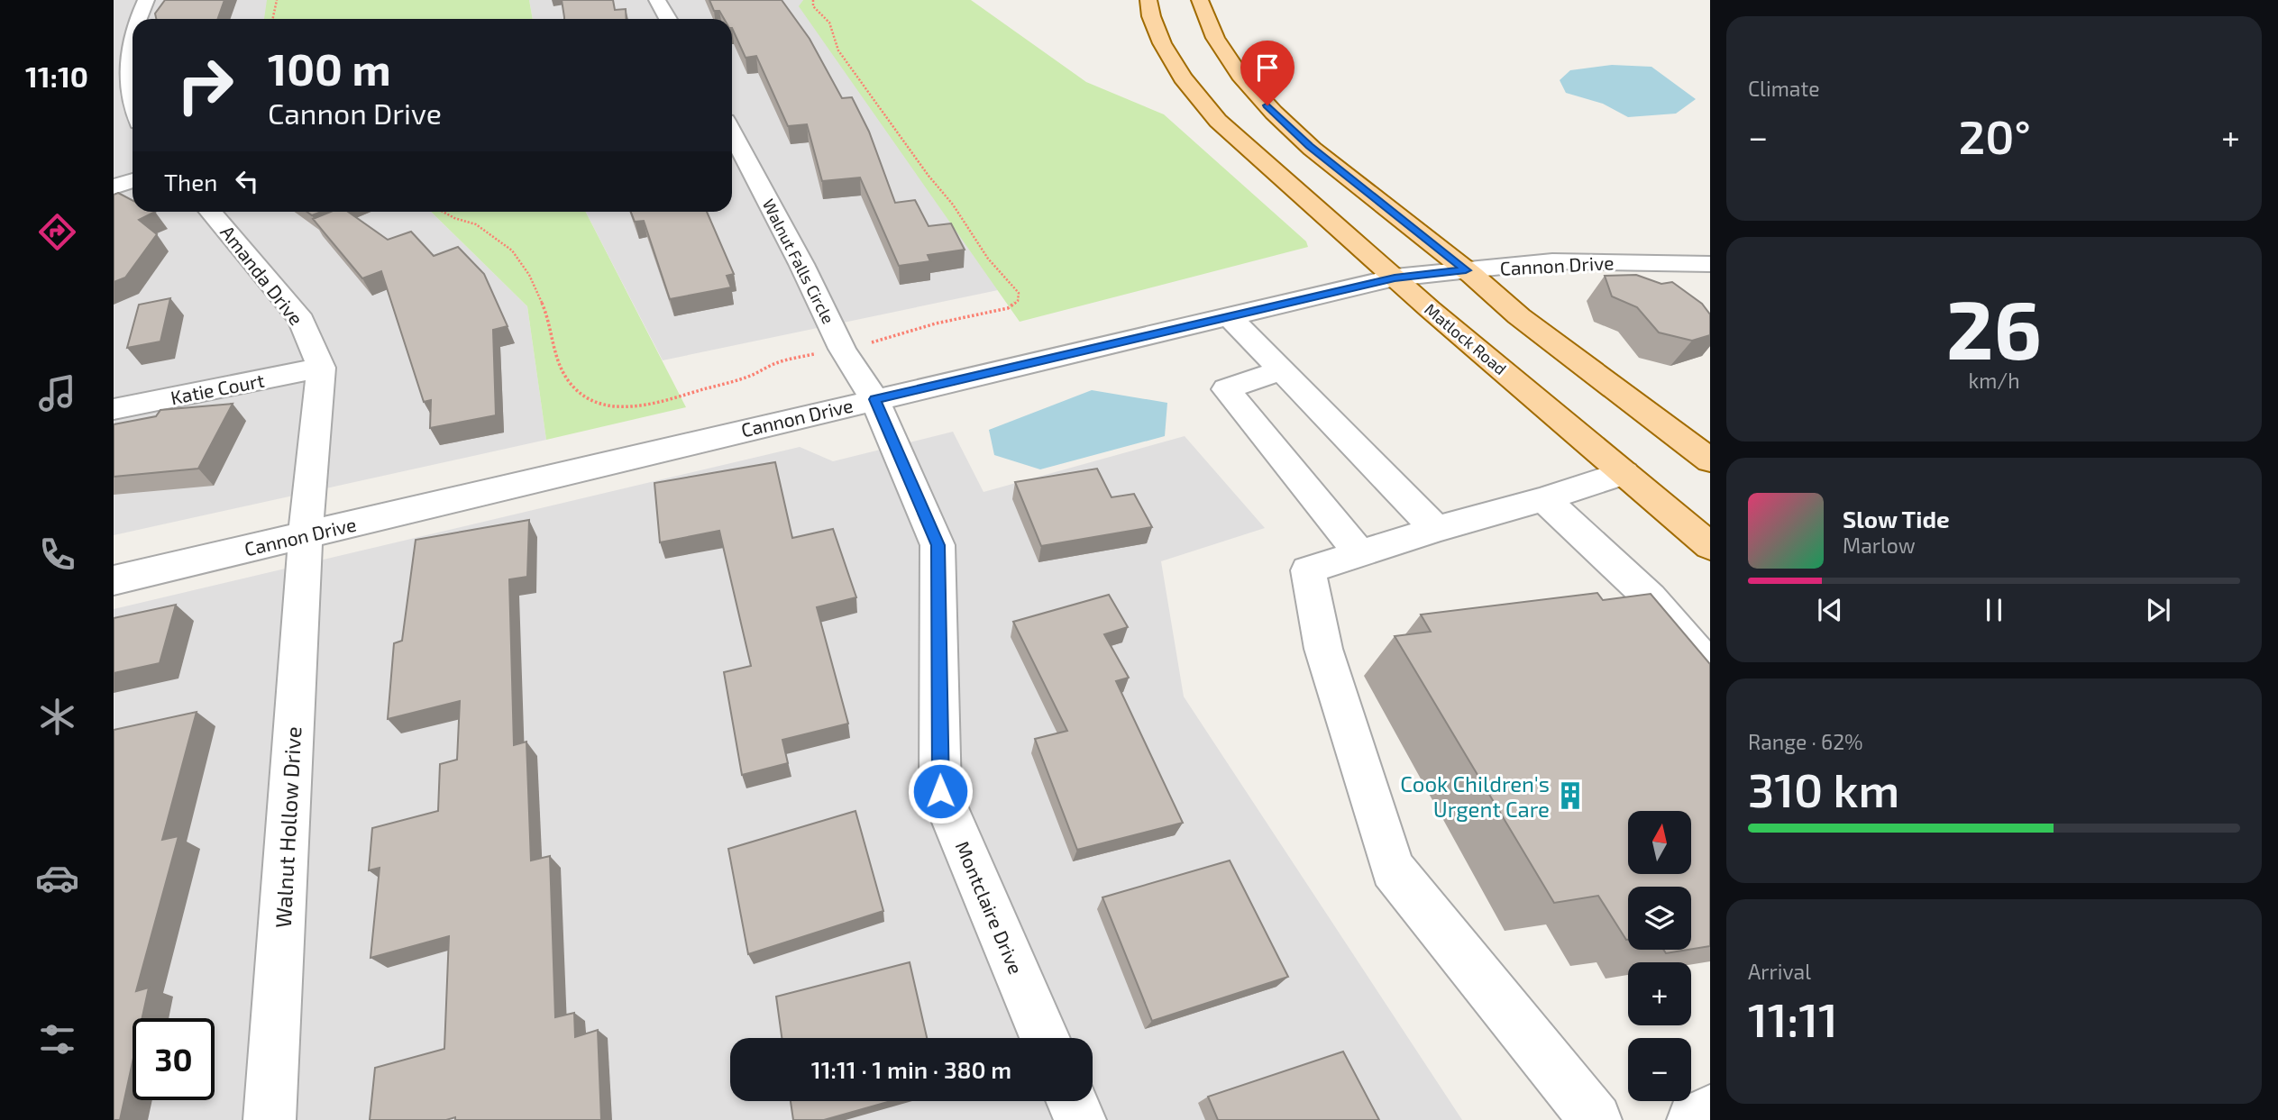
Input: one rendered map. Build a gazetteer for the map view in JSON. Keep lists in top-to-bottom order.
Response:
{
  "streets": {
    "main road": ["Matlock Road"],
    "street": [
      "Walnut Falls Circle",
      "Cannon Drive",
      "Amanda Drive",
      "Katie Court",
      "Walnut Hollow Drive",
      "Montclaire Drive"
    ]
  },
  "crossings": [
    ["Walnut Falls Circle", "Cannon Drive"],
    ["Walnut Falls Circle", "Montclaire Drive"],
    ["Cannon Drive", "Amanda Drive"],
    ["Cannon Drive", "Matlock Road"],
    ["Cannon Drive", "Walnut Hollow Drive"],
    ["Cannon Drive", "Montclaire Drive"],
    ["Amanda Drive", "Katie Court"],
    ["Amanda Drive", "Walnut Hollow Drive"]
  ],
  "places": {
    "building": ["Cook Children's Urgent Care"]
  },
  "north": "top",
  "page": {
    "tabs": "11:10",
    "tile": [
      "Climate",
      ["26", "km/h"],
      ["Range · 62%", "310 km"],
      ["Arrival", "11:11"]
    ],
    "turn": ["100 m", "Cannon Drive"],
    "heat": ["−", "20°", "+"],
    "then": "Then",
    "song": ["Slow Tide", "Marlow"],
    "map_buttons": ["+", "−"],
    "limit": "30",
    "trip": "11:11 · 1 min · 380 m"
  }
}
